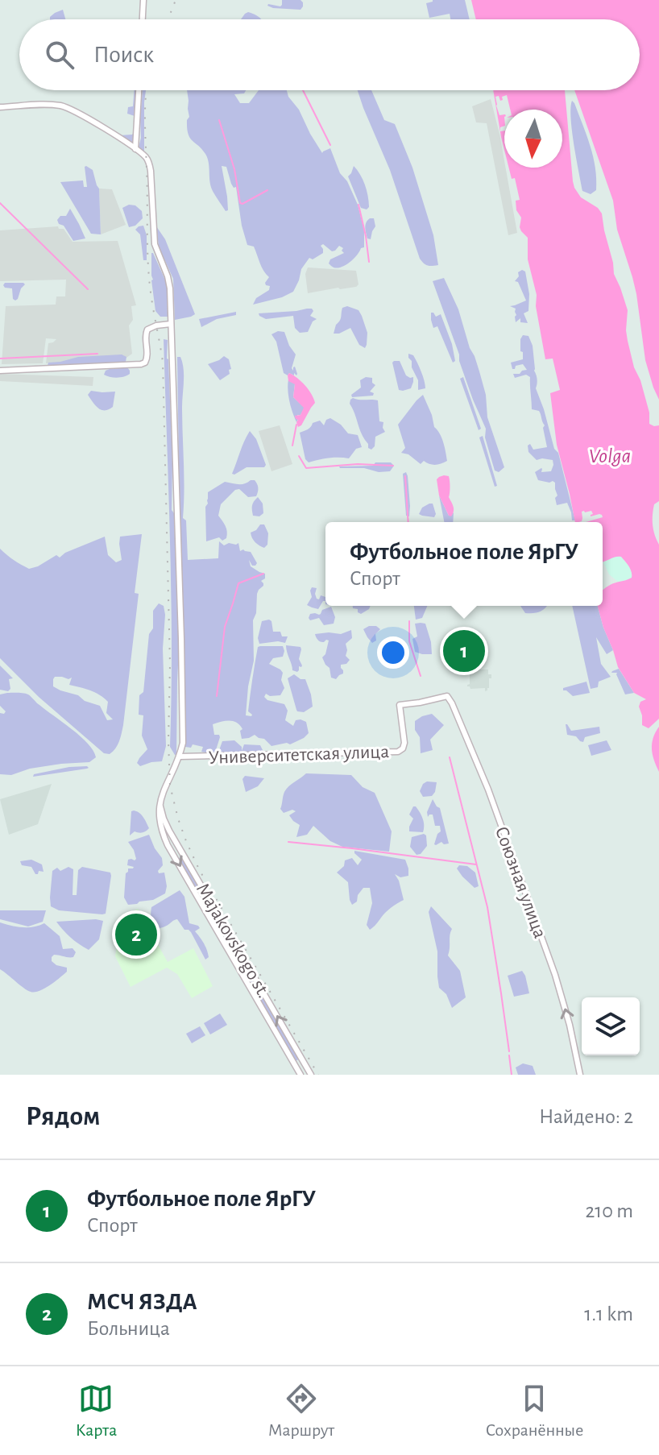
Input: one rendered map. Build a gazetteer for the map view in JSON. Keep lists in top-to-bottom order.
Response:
{
  "streets": {
    "main road": ["Университетская улица", "Союзная улица", "Majakovskogo st."]
  },
  "crossings": [
    ["Университетская улица", "Союзная улица"]
  ],
  "one_way": ["Союзная улица"],
  "water": ["Volga"],
  "north": "bottom",
  "page": {
    "search": "Поиск",
    "popup": ["Футбольное поле ЯрГУ", "Спорт"],
    "pins": ["1", "2"],
    "heading": ["Рядом", "Найдено: 2"],
    "list": [
      {
        "mark": "1",
        "name": "Футбольное поле ЯрГУ",
        "note": "Спорт",
        "value": "210 m"
      },
      {
        "mark": "2",
        "name": "МСЧ ЯЗДА",
        "note": "Больница",
        "value": "1.1 km"
      }
    ],
    "nav": ["Карта", "Маршрут", "Сохранённые"]
  }
}
